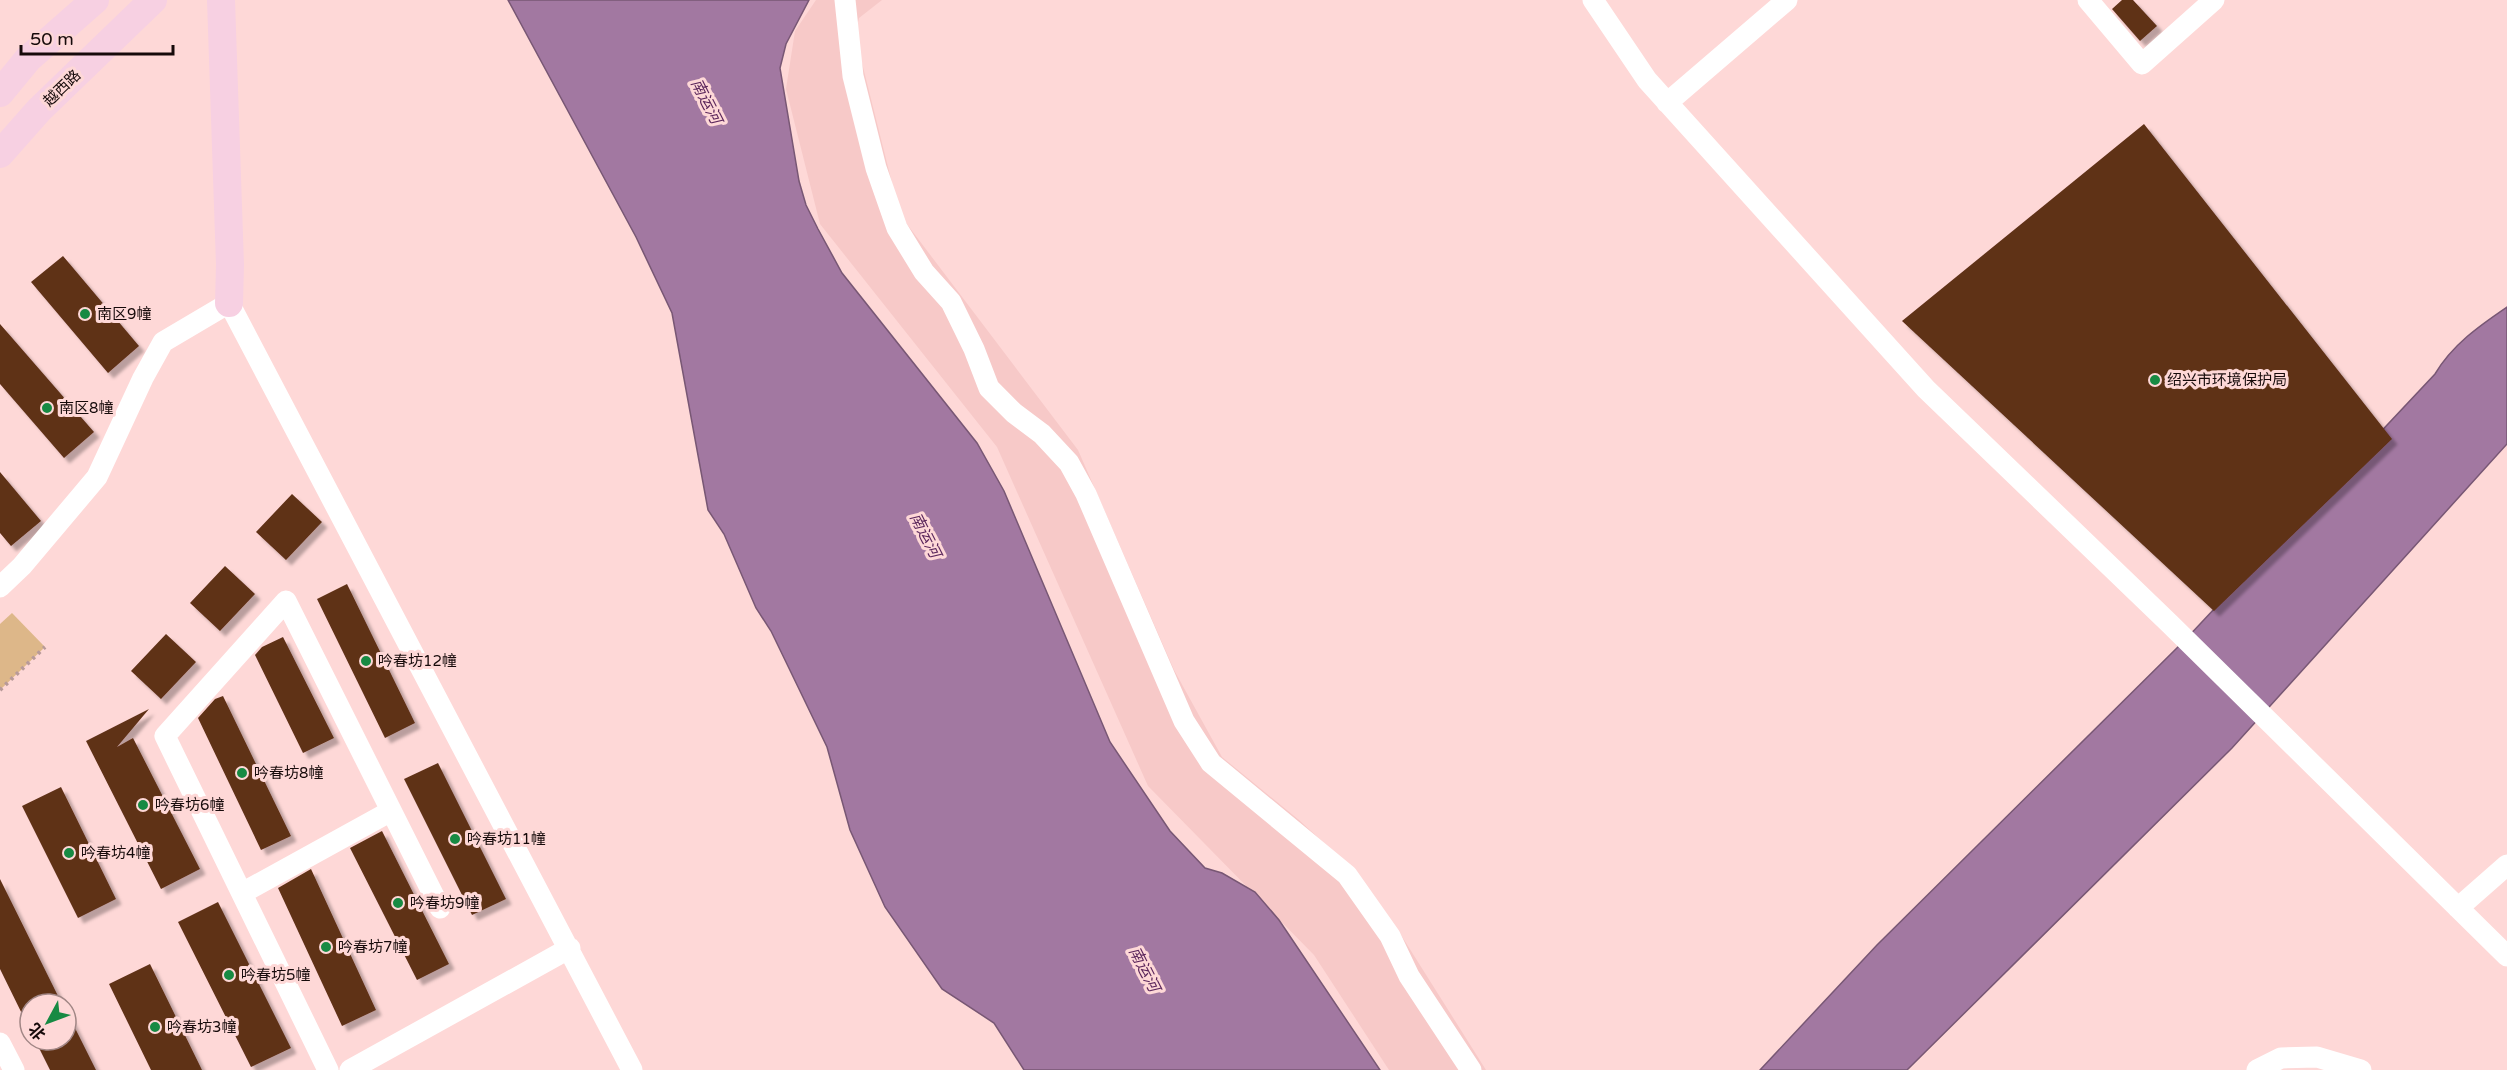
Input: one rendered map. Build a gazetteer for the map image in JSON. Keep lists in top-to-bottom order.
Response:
{
  "streets": {
    "main road": ["越西路"]
  },
  "water": ["南运河"],
  "places": [
    "南区9幢",
    "绍兴市环境保护局",
    "南区8幢",
    "吟春坊12幢",
    "吟春坊8幢",
    "吟春坊6幢",
    "吟春坊11幢",
    "吟春坊4幢",
    "吟春坊9幢",
    "吟春坊7幢",
    "吟春坊5幢",
    "吟春坊3幢"
  ],
  "scale_bar": "50 m",
  "north": "bottom left"
}
